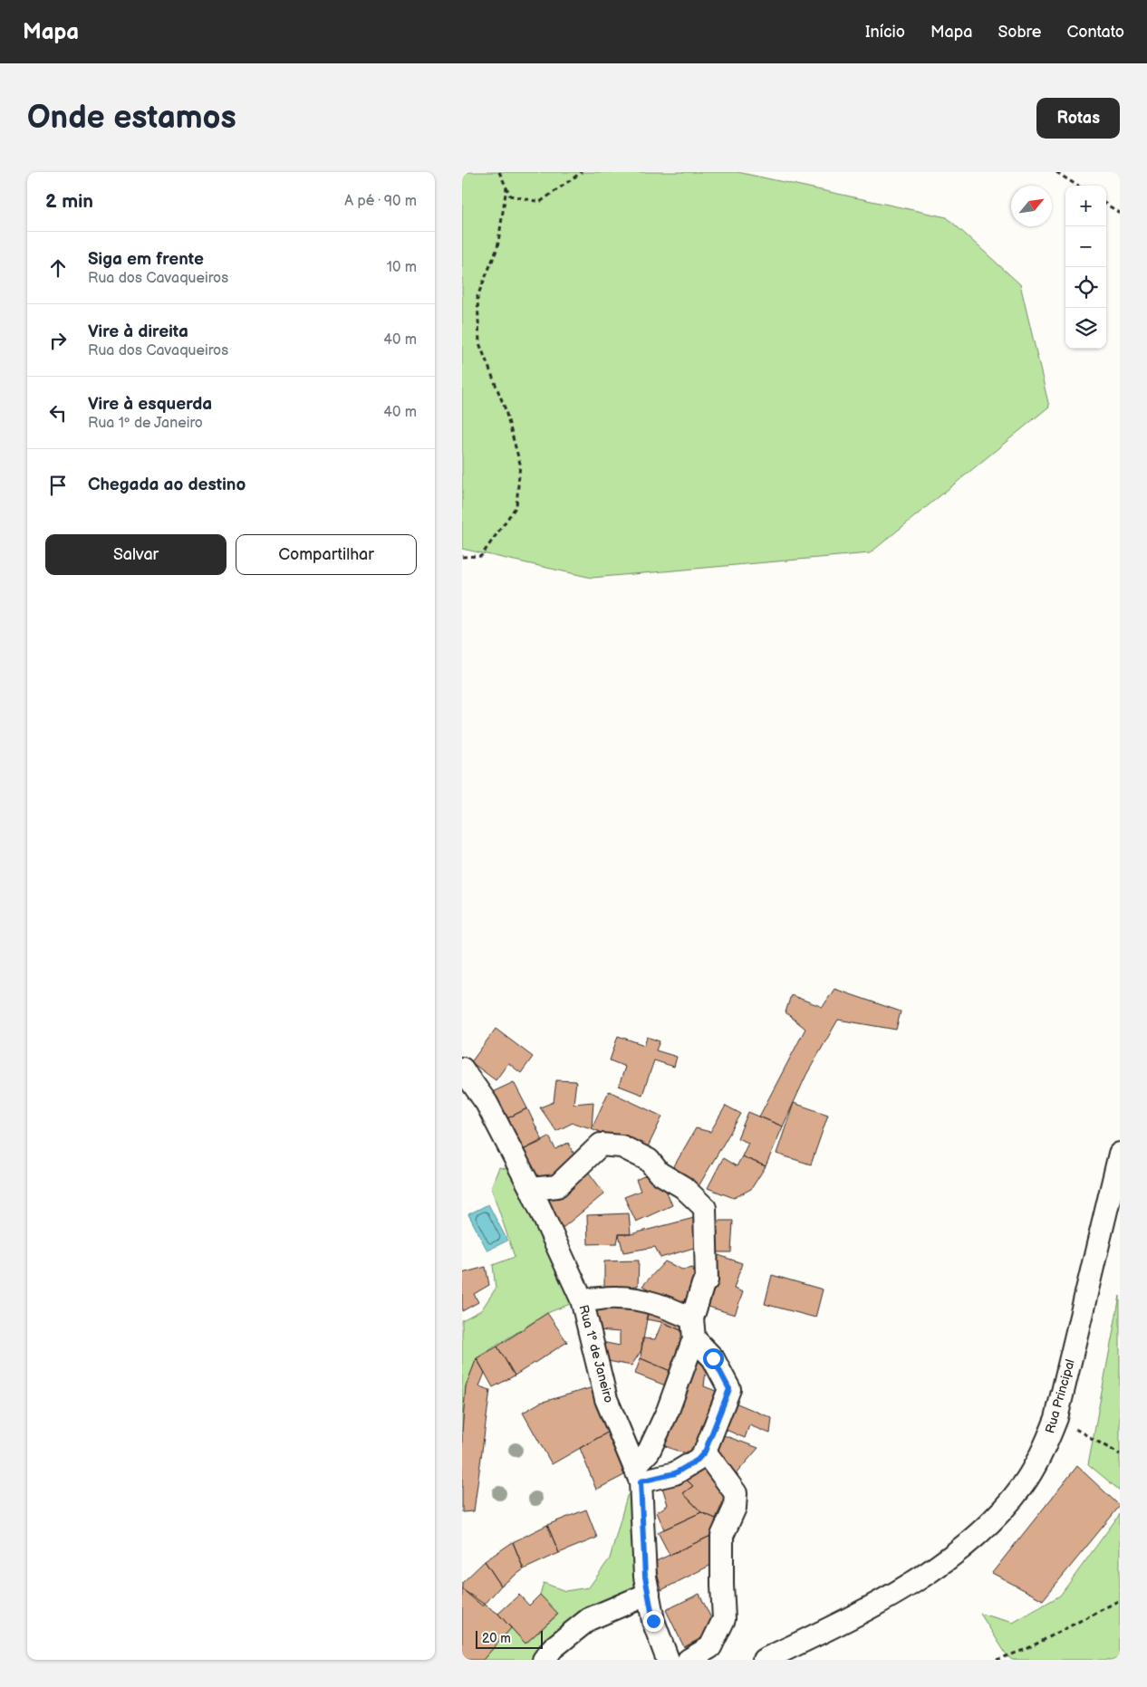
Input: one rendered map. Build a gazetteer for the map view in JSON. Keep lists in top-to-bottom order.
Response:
{
  "streets": {
    "street": ["Rua 1º de Janeiro", "Rua Principal"]
  },
  "scale_bar": "20 m",
  "north": "top right",
  "page": {
    "header": "Mapa",
    "nav": [
      "Início",
      "Mapa",
      "Sobre",
      "Contato"
    ],
    "buttons": [
      "Rotas",
      ["Salvar", "Compartilhar"]
    ],
    "title": "Onde estamos",
    "heading": ["2 min", "A pé · 90 m"],
    "map_buttons": ["+", "−"],
    "list": [
      ["Siga em frente", "Rua dos Cavaqueiros", "10 m"],
      ["Vire à direita", "Rua dos Cavaqueiros", "40 m"],
      ["Vire à esquerda", "Rua 1º de Janeiro", "40 m"],
      "Chegada ao destino"
    ],
    "scale": "20 m"
  }
}
